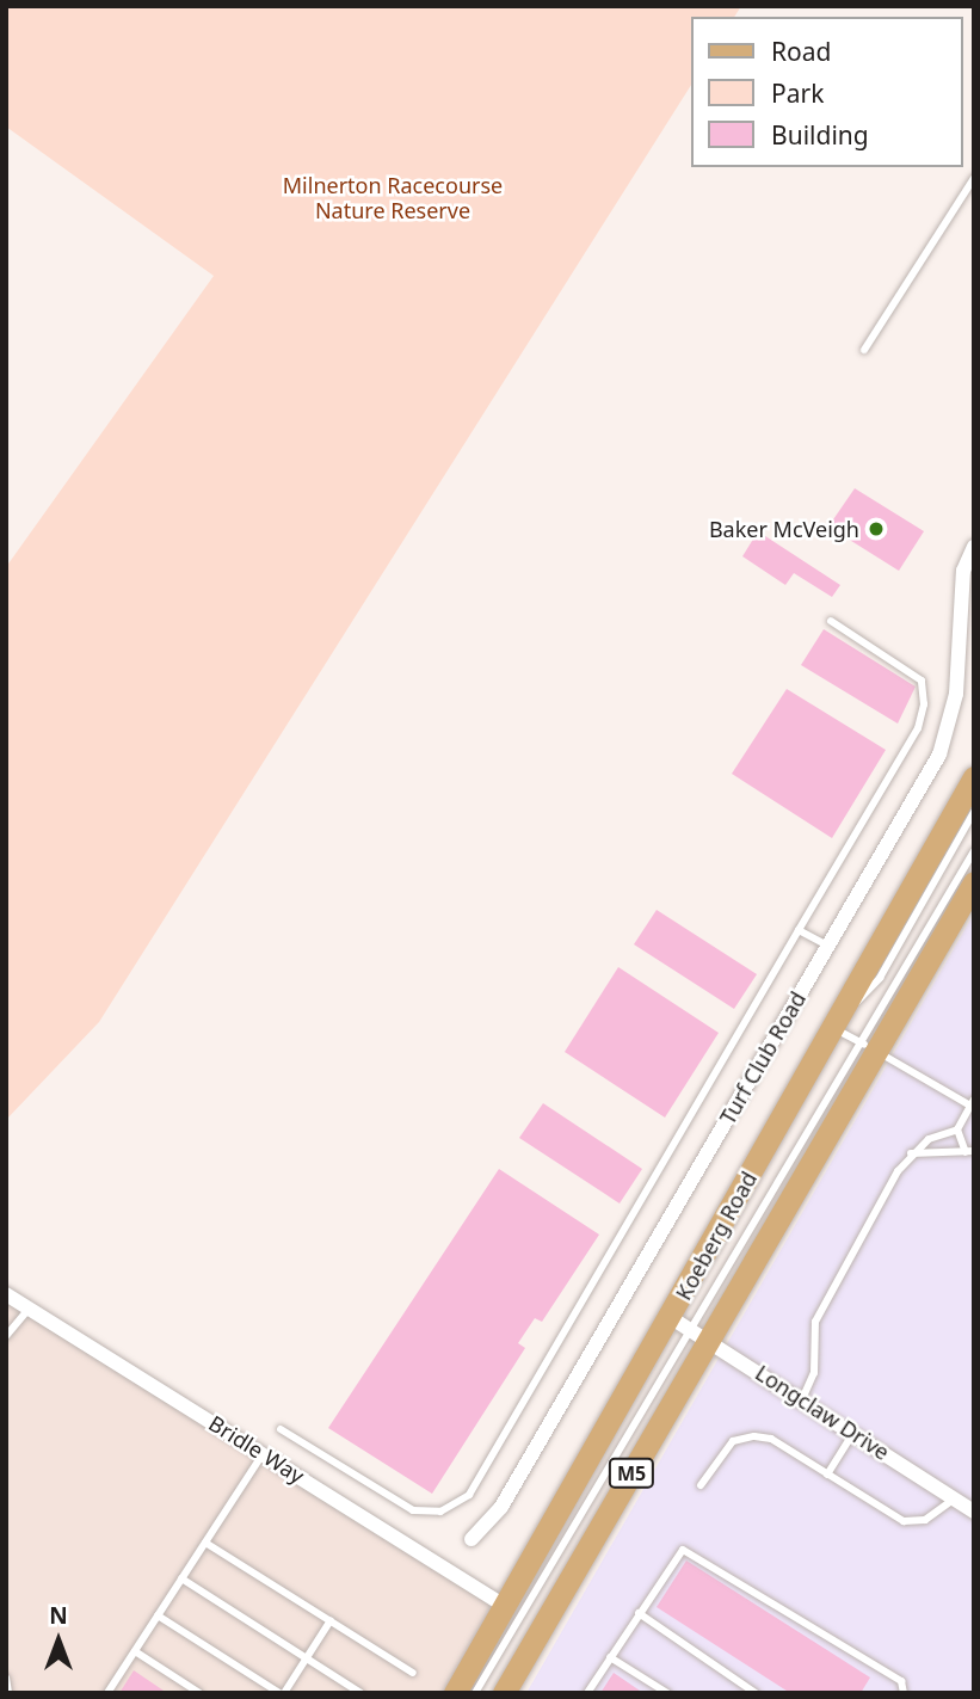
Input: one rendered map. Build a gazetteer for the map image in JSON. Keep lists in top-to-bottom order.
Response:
{
  "streets": {
    "main road": ["Koeberg Road", "M5"],
    "street": ["Turf Club Road", "Longclaw Drive", "Bridle Way"]
  },
  "crossings": [
    ["Koeberg Road", "Longclaw Drive"],
    ["Koeberg Road", "Bridle Way"]
  ],
  "parks": ["Milnerton Racecourse Nature Reserve"],
  "places": ["Baker McVeigh"],
  "legend": ["Road", "Park", "Building"],
  "north": "top"
}
